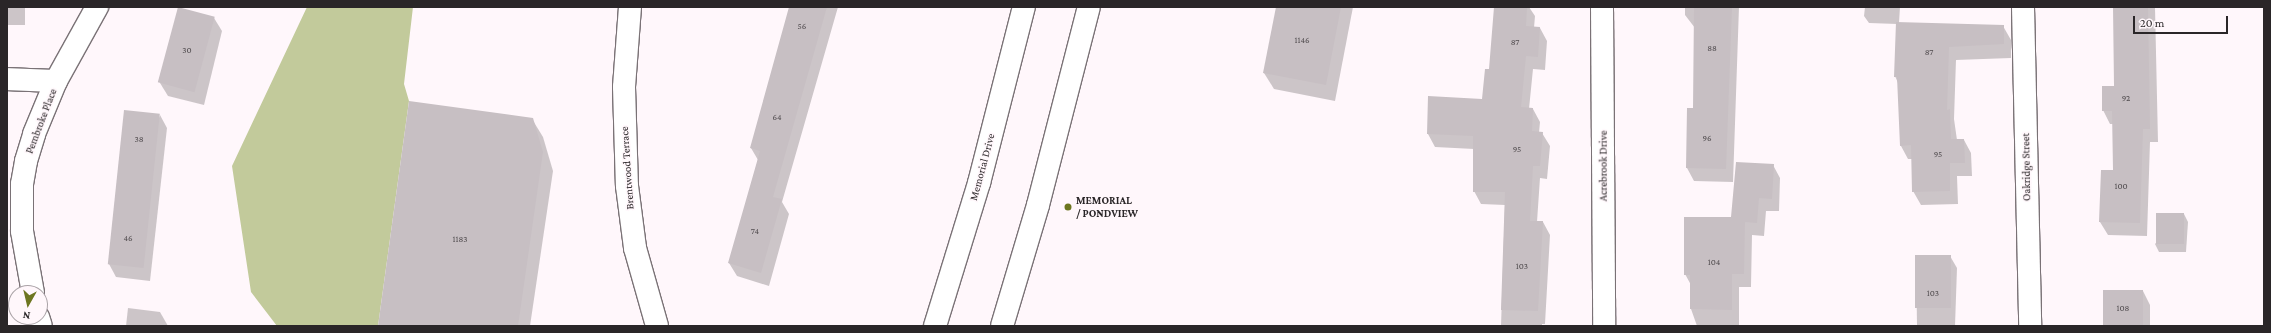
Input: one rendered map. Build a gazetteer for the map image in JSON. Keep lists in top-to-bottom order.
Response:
{
  "streets": {
    "street": [
      "Pembroke Place",
      "Acrebrook Drive",
      "Memorial Drive",
      "Oakridge Street",
      "Brentwood Terrace"
    ]
  },
  "places": ["MEMORIAL / PONDVIEW"],
  "house_numbers": [
    "56",
    "1146",
    "87",
    "88",
    "30",
    "87",
    "92",
    "64",
    "96",
    "38",
    "95",
    "95",
    "100",
    "74",
    "46",
    "1183",
    "104",
    "103",
    "103",
    "108"
  ],
  "scale_bar": "20 m",
  "north": "bottom"
}
